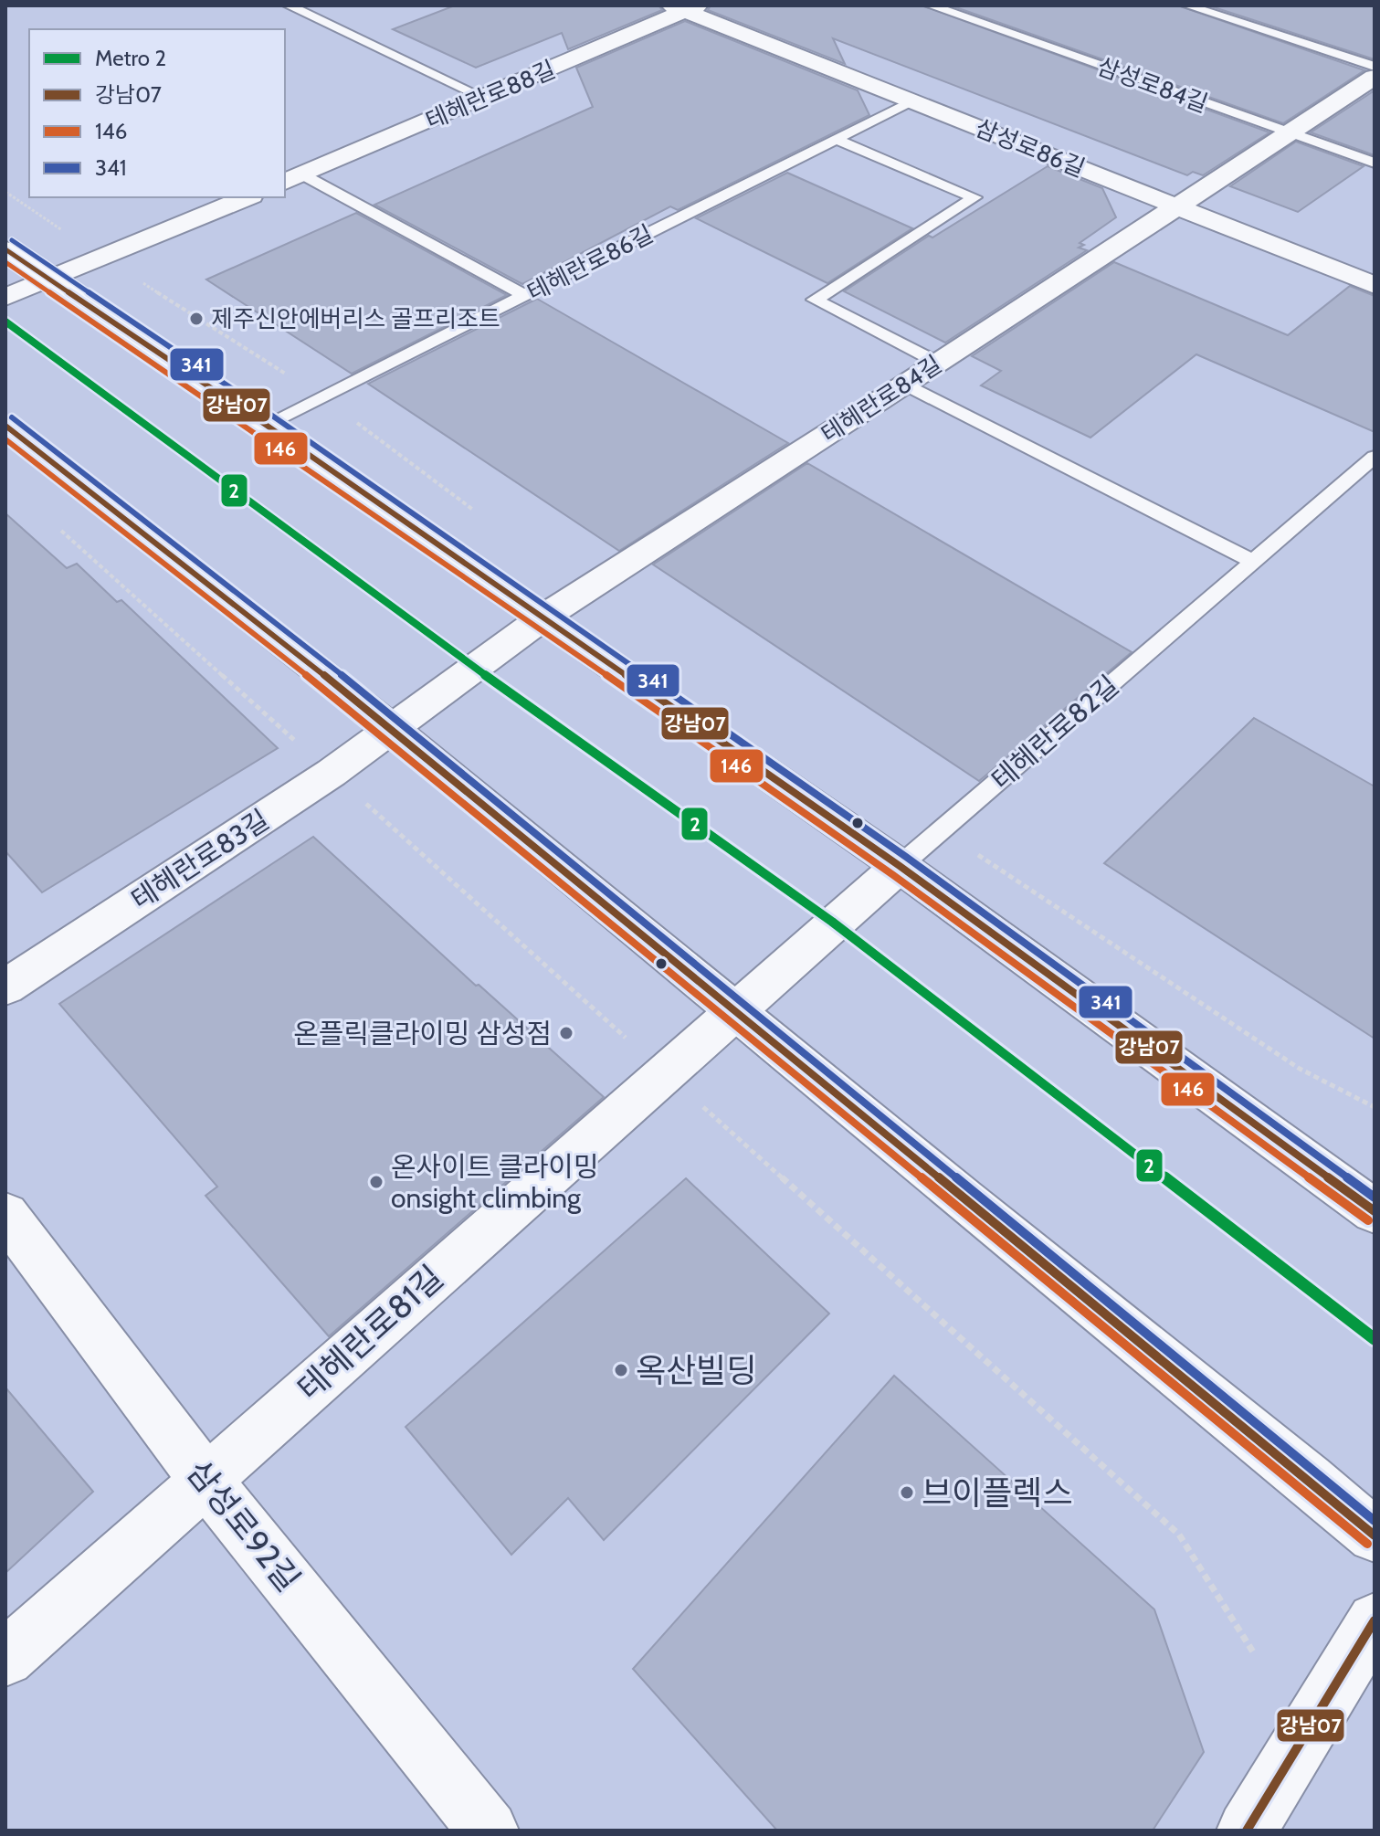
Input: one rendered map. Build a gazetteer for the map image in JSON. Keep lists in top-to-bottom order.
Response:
{
  "streets": {
    "street": [
      "테헤란로88길",
      "삼성로86길",
      "테헤란로84길",
      "테헤란로82길",
      "테헤란로83길",
      "테헤란로81길",
      "삼성로92길"
    ],
    "lane": ["삼성로84길", "테헤란로86길"]
  },
  "crossings": [
    ["삼성로84길", "테헤란로84길"],
    ["테헤란로88길", "삼성로86길"],
    ["삼성로86길", "테헤란로86길"],
    ["삼성로86길", "테헤란로84길"],
    ["테헤란로84길", "테헤란로83길"],
    ["테헤란로82길", "테헤란로81길"],
    ["테헤란로81길", "삼성로92길"]
  ],
  "places": [
    "제주신안에버리스 골프리조트",
    "온플릭클라이밍 삼성점",
    "온사이트 클라이밍 onsight climbing",
    "옥산빌딩",
    "브이플렉스"
  ],
  "lines": [
    "transit line 341",
    "transit line 강남07",
    "transit line 146",
    "metro line 2"
  ],
  "legend": [
    "Metro 2",
    "강남07",
    "146",
    "341"
  ]
}
